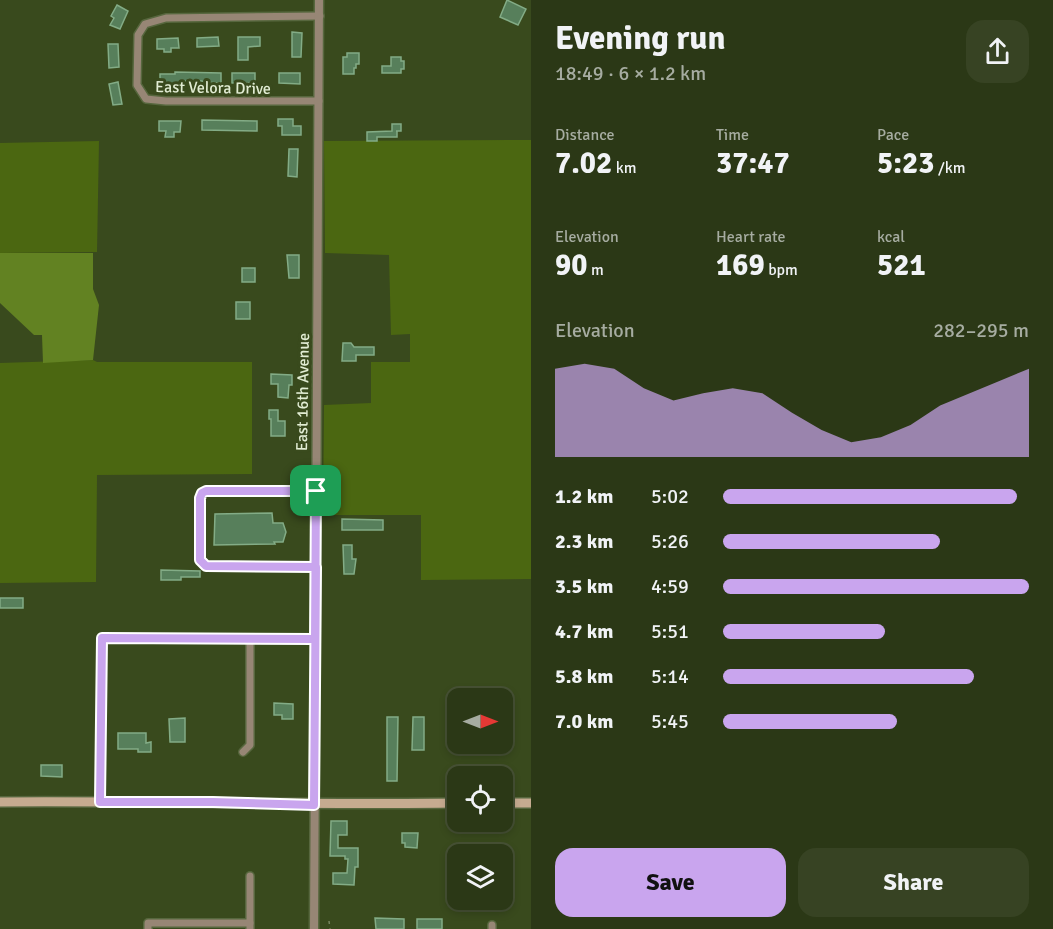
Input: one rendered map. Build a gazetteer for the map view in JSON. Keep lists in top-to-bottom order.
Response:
{
  "streets": {
    "street": ["East Velora Drive", "East 16th Avenue"]
  },
  "crossings": [
    ["East Velora Drive", "East 16th Avenue"]
  ],
  "north": "right",
  "page": {
    "heading": ["Evening run", "18:49 · 6 × 1.2 km"],
    "stats": [
      ["Distance", "7.02 km"],
      ["Time", "37:47"],
      ["Pace", "5:23 /km"],
      ["Elevation", "90 m"],
      ["Heart rate", "169 bpm"],
      ["kcal", "521"]
    ],
    "chart": ["Elevation", "282–295 m"],
    "list": [
      {
        "name": "1.2 km",
        "note": "5:02"
      },
      {
        "name": "2.3 km",
        "note": "5:26"
      },
      {
        "name": "3.5 km",
        "note": "4:59"
      },
      {
        "name": "4.7 km",
        "note": "5:51"
      },
      {
        "name": "5.8 km",
        "note": "5:14"
      },
      {
        "name": "7.0 km",
        "note": "5:45"
      }
    ],
    "buttons": ["Save", "Share"]
  }
}
